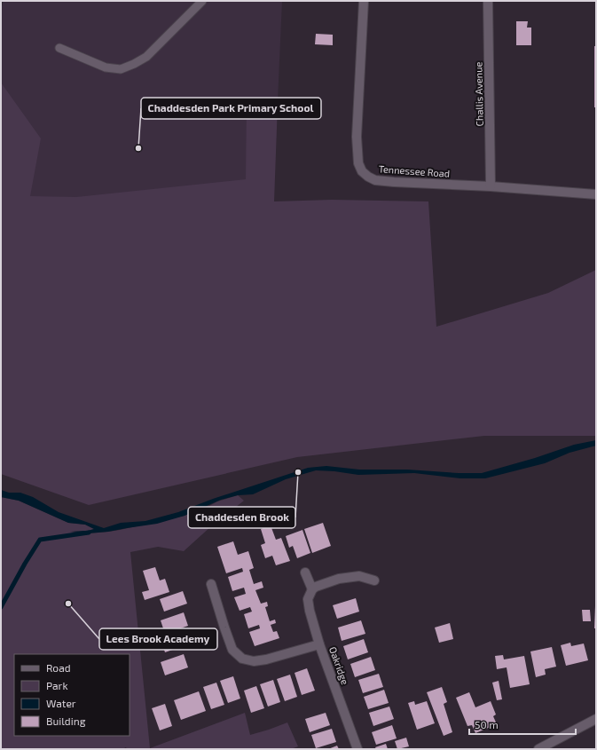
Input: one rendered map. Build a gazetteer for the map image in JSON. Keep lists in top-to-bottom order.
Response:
{
  "streets": {
    "street": ["Challis Avenue", "Tennessee Road", "Oakridge"]
  },
  "crossings": [
    ["Challis Avenue", "Tennessee Road"]
  ],
  "places": ["Chaddesden Park Primary School", "Chaddesden Brook", "Lees Brook Academy"],
  "legend": [
    "Road",
    "Park",
    "Water",
    "Building"
  ],
  "scale_bar": "50 m"
}
